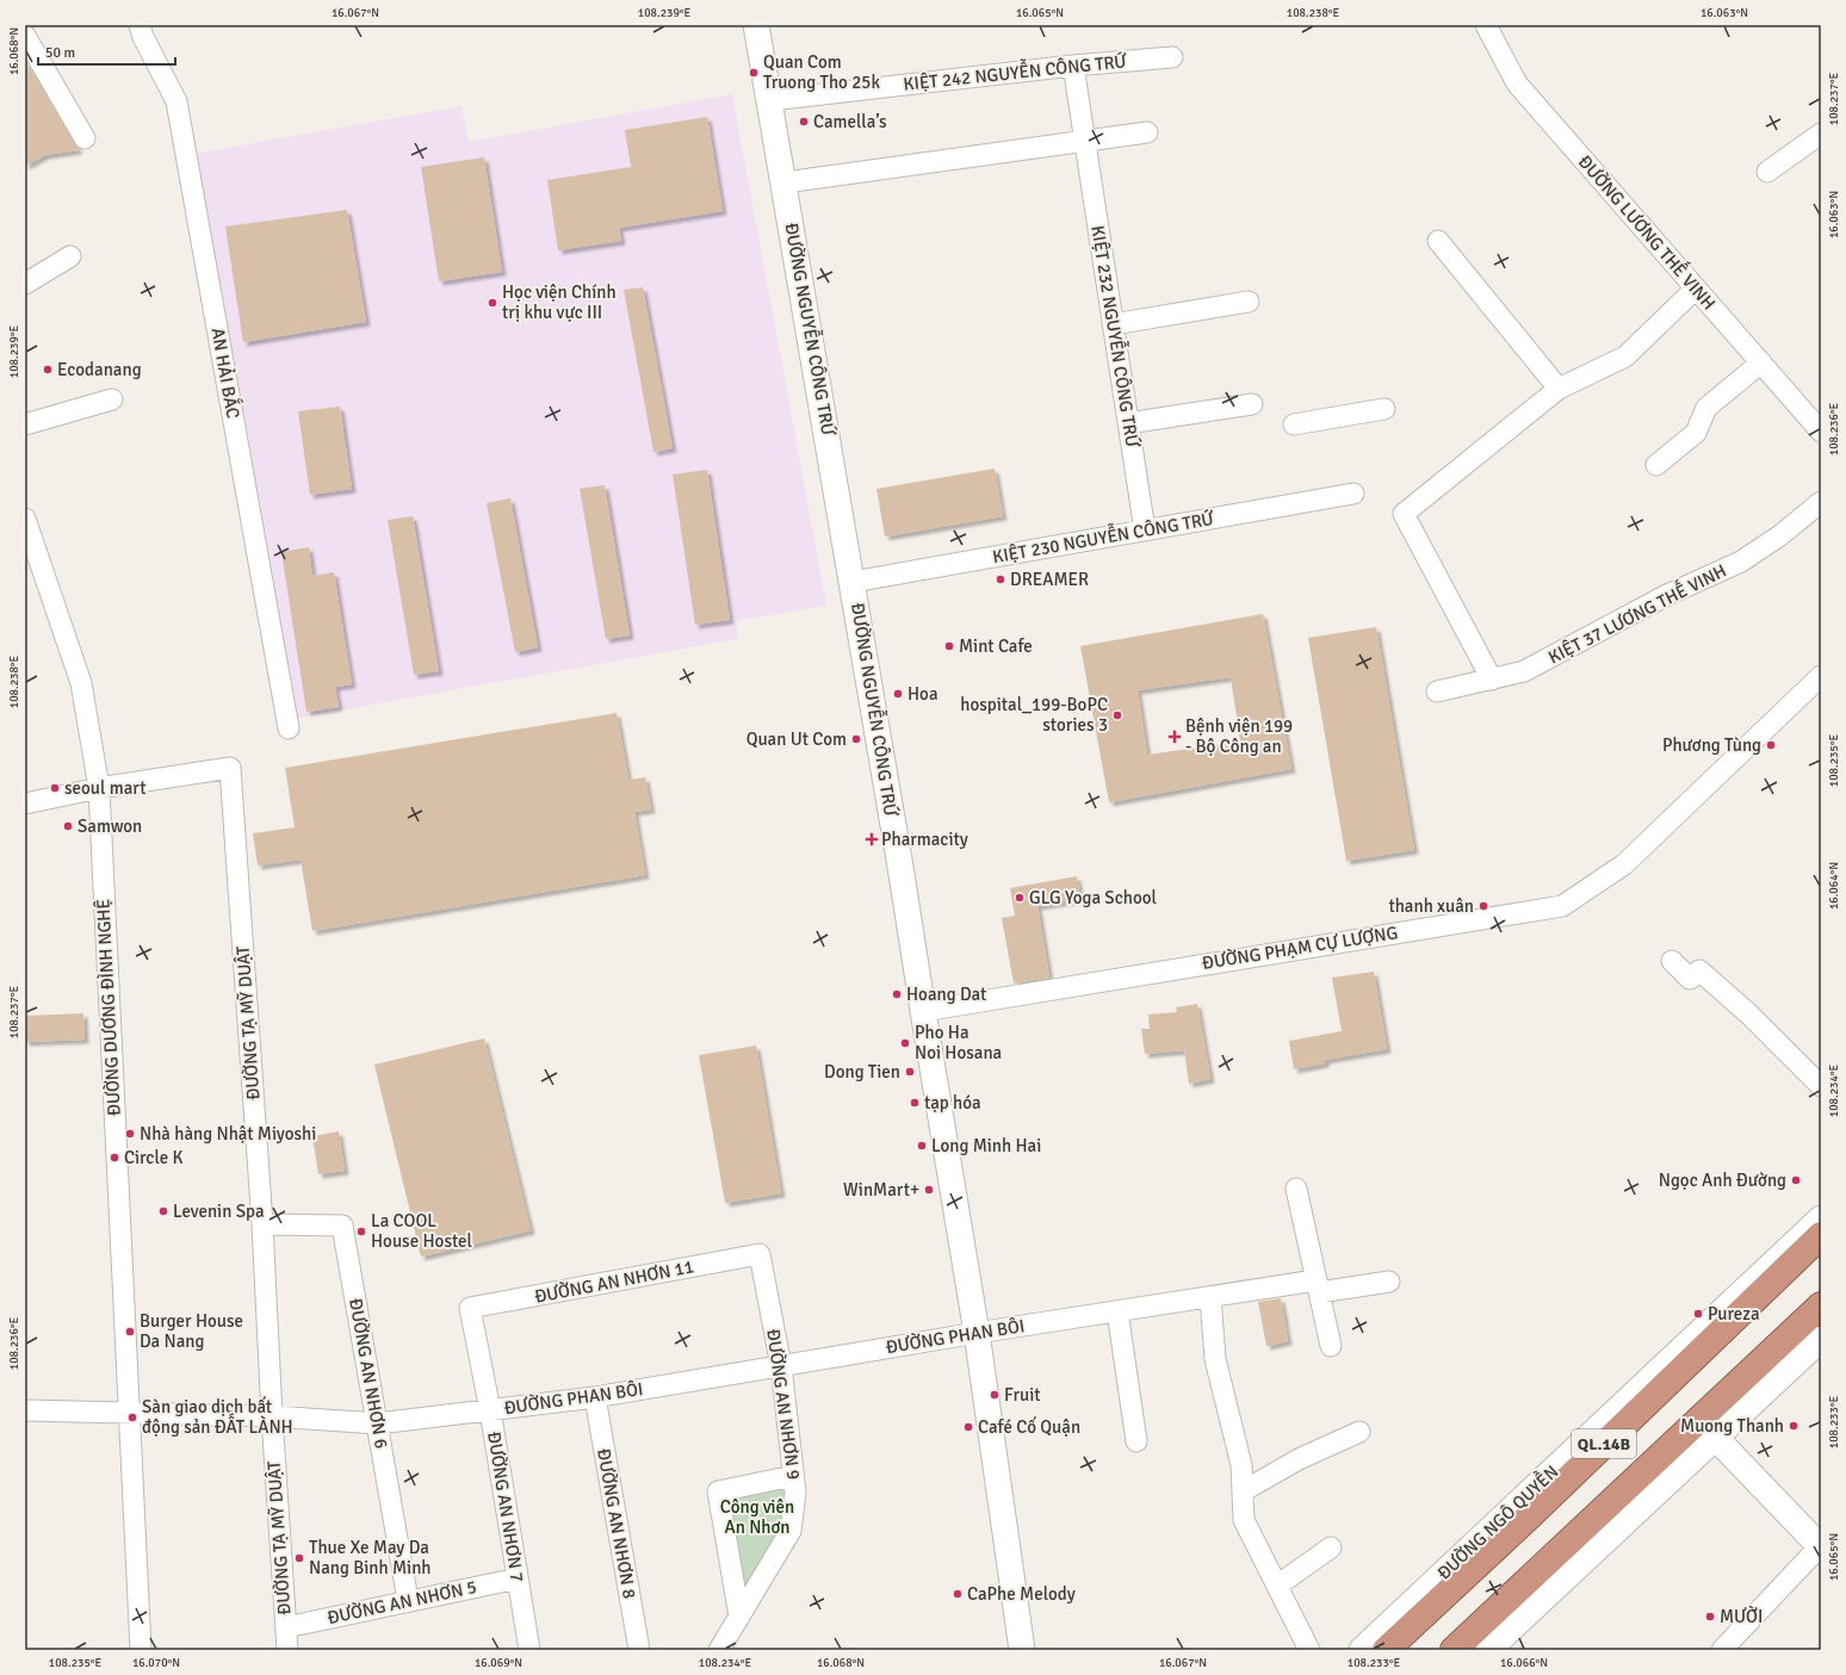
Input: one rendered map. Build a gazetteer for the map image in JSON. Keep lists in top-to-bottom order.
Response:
{
  "streets": {
    "highway": ["QL.14B", "ĐƯỜNG NGÔ QUYỀN"],
    "street": [
      "KIỆT 242 NGUYỄN CÔNG TRỨ",
      "ĐƯỜNG LƯƠNG THẾ VINH",
      "ĐƯỜNG NGUYỄN CÔNG TRỨ",
      "KIỆT 232 NGUYỄN CÔNG TRỨ",
      "AN HẢI BẮC",
      "KIỆT 230 NGUYỄN CÔNG TRỨ",
      "KIỆT 37 LƯƠNG THẾ VINH",
      "ĐƯỜNG PHẠM CỰ LƯỢNG",
      "ĐƯỜNG DƯƠNG ĐÌNH NGHỆ",
      "ĐƯỜNG TẠ MỸ DUẬT",
      "ĐƯỜNG AN NHƠN 11",
      "ĐƯỜNG PHAN BÔI",
      "ĐƯỜNG AN NHƠN 6",
      "ĐƯỜNG AN NHƠN 9",
      "ĐƯỜNG AN NHƠN 7",
      "ĐƯỜNG AN NHƠN 8",
      "ĐƯỜNG AN NHƠN 5"
    ]
  },
  "crossings": [
    ["KIỆT 242 NGUYỄN CÔNG TRỨ", "ĐƯỜNG NGUYỄN CÔNG TRỨ"],
    ["KIỆT 242 NGUYỄN CÔNG TRỨ", "KIỆT 232 NGUYỄN CÔNG TRỨ"],
    ["ĐƯỜNG NGUYỄN CÔNG TRỨ", "KIỆT 230 NGUYỄN CÔNG TRỨ"],
    ["ĐƯỜNG NGUYỄN CÔNG TRỨ", "ĐƯỜNG PHẠM CỰ LƯỢNG"],
    ["ĐƯỜNG NGUYỄN CÔNG TRỨ", "ĐƯỜNG PHAN BÔI"],
    ["KIỆT 232 NGUYỄN CÔNG TRỨ", "KIỆT 230 NGUYỄN CÔNG TRỨ"],
    ["ĐƯỜNG DƯƠNG ĐÌNH NGHỆ", "ĐƯỜNG TẠ MỸ DUẬT"],
    ["ĐƯỜNG DƯƠNG ĐÌNH NGHỆ", "ĐƯỜNG PHAN BÔI"],
    ["ĐƯỜNG TẠ MỸ DUẬT", "ĐƯỜNG PHAN BÔI"],
    ["ĐƯỜNG TẠ MỸ DUẬT", "ĐƯỜNG AN NHƠN 6"],
    ["ĐƯỜNG TẠ MỸ DUẬT", "ĐƯỜNG AN NHƠN 5"],
    ["ĐƯỜNG AN NHƠN 11", "ĐƯỜNG AN NHƠN 9"],
    ["ĐƯỜNG AN NHƠN 11", "ĐƯỜNG AN NHƠN 7"],
    ["ĐƯỜNG PHAN BÔI", "ĐƯỜNG AN NHƠN 6"],
    ["ĐƯỜNG PHAN BÔI", "ĐƯỜNG AN NHƠN 9"],
    ["ĐƯỜNG PHAN BÔI", "ĐƯỜNG AN NHƠN 7"],
    ["ĐƯỜNG PHAN BÔI", "ĐƯỜNG AN NHƠN 8"],
    ["ĐƯỜNG AN NHƠN 6", "ĐƯỜNG AN NHƠN 5"],
    ["ĐƯỜNG AN NHƠN 7", "ĐƯỜNG AN NHƠN 5"]
  ],
  "parks": ["Công viên An Nhơn"],
  "places": {
    "other": [
      "Quan Com Truong Tho 25k",
      "Camella’s",
      "Học viện Chính trị khu vực III",
      "Ecodanang",
      "DREAMER",
      "Mint Cafe",
      "Hoa",
      "hospital_199-BoPC stories 3",
      "Quan Ut Com",
      "Phương Tùng",
      "seoul mart",
      "Samwon",
      "GLG Yoga School",
      "thanh xuân",
      "Hoang Dat",
      "Pho Ha Noi Hosana",
      "Dong Tien",
      "tạp hóa",
      "Nhà hàng Nhật Miyoshi",
      "Long Minh Hai",
      "Circle K",
      "Ngọc Anh Đường",
      "WinMart+",
      "Levenin Spa",
      "La COOL House Hostel",
      "Pureza",
      "Burger House Da Nang",
      "Fruit",
      "Sàn giao dịch bất động sản ĐẤT LÀNH",
      "Muong Thanh",
      "Café Cố Quận",
      "Thue Xe May Da Nang Binh Minh",
      "CaPhe Melody",
      "MƯỜI"
    ],
    "health": ["Bệnh viện 199 - Bộ Công an", "Pharmacity"]
  },
  "scale_bar": "50 m",
  "coordinates": [
    "16.067°N",
    "108.239°E",
    "16.065°N",
    "108.238°E",
    "16.063°N",
    "16.068°N",
    "108.237°E",
    "108.236°E",
    "108.235°E",
    "16.064°N",
    "108.234°E",
    "108.233°E",
    "16.070°N",
    "16.069°N",
    "16.066°N"
  ]
}
